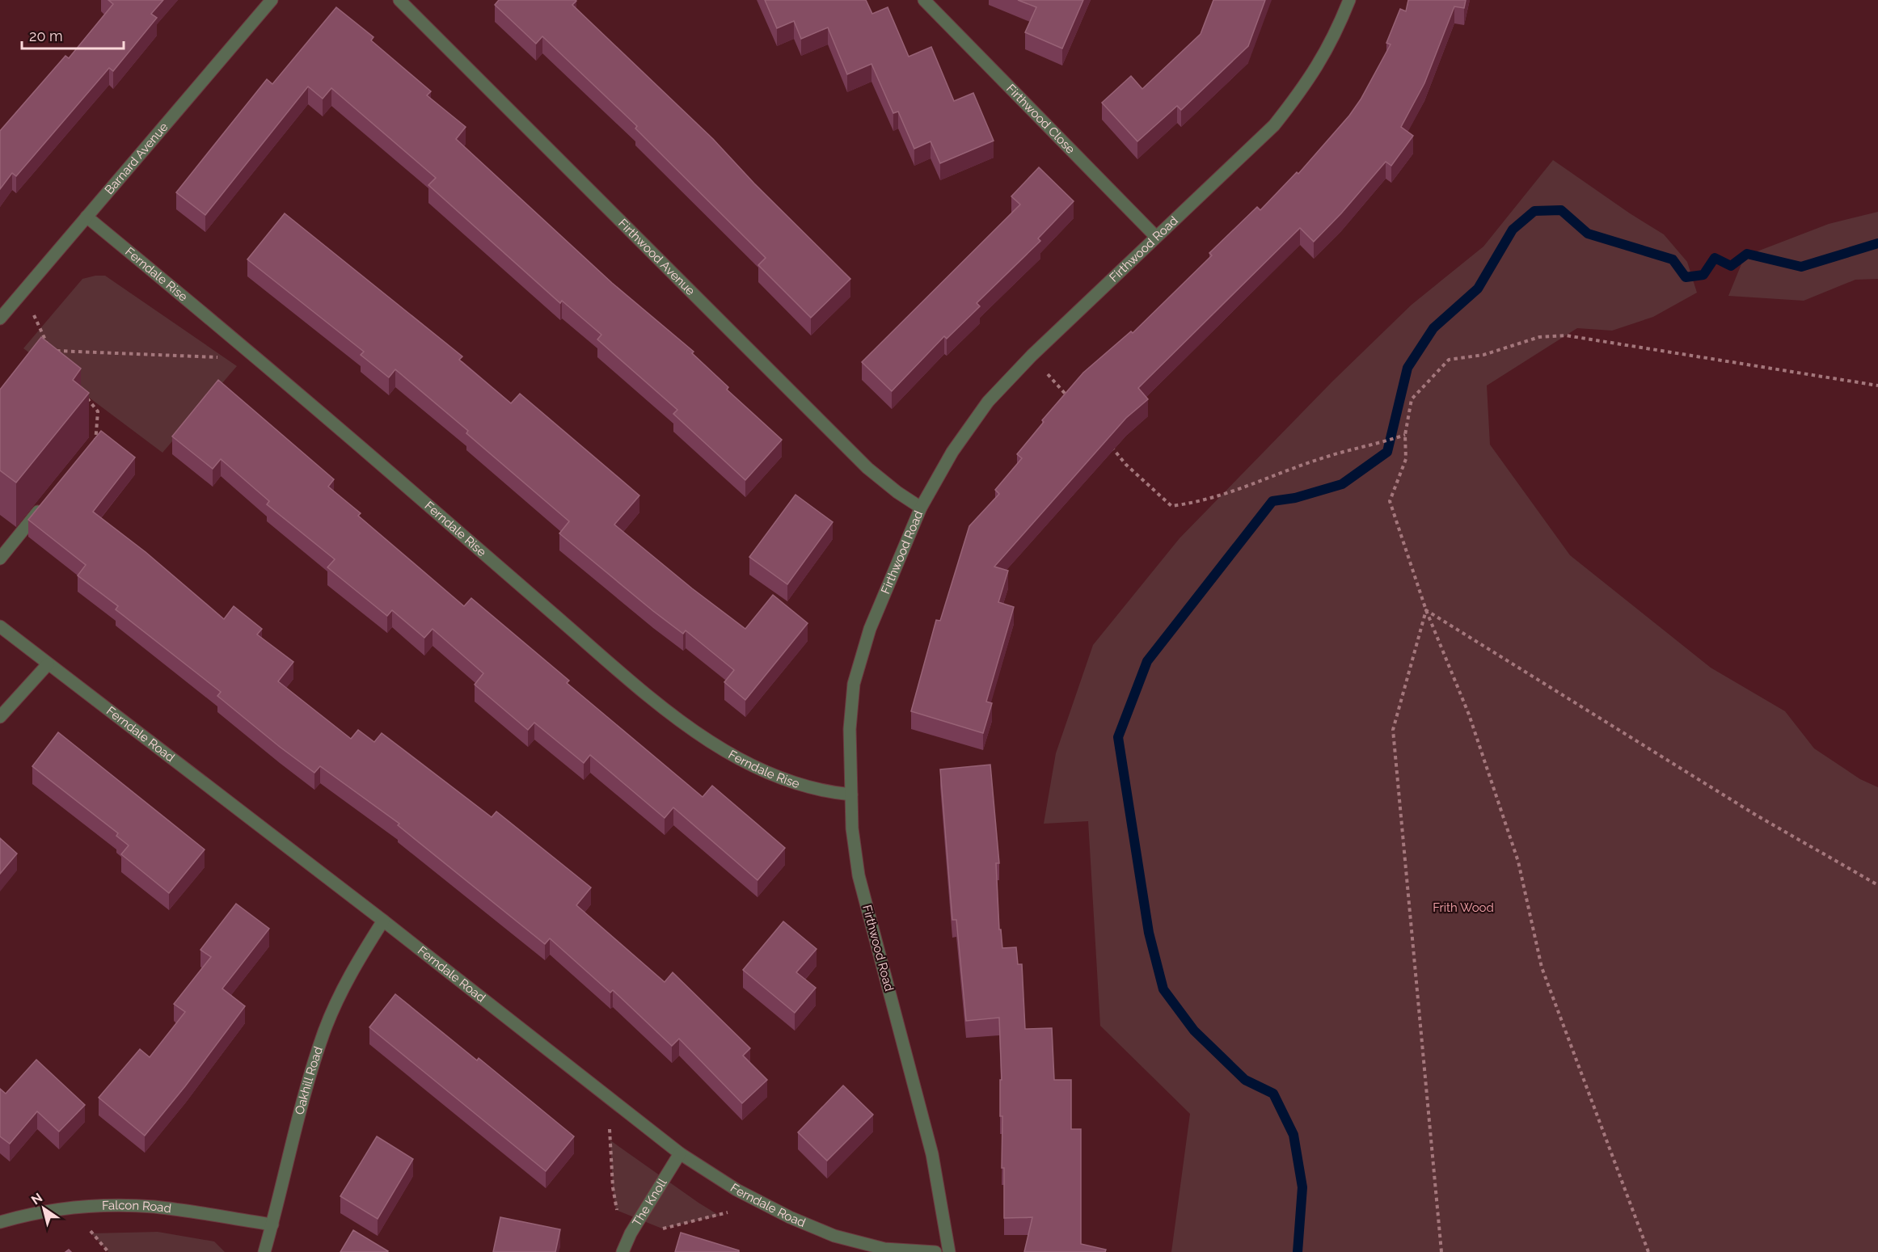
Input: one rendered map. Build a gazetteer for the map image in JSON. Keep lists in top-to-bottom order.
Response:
{
  "streets": {
    "street": [
      "Firthwood Close",
      "Barnard Avenue",
      "Firthwood Road",
      "Firthwood Avenue",
      "Ferndale Rise",
      "Ferndale Road",
      "Oakhill Road",
      "The Knoll",
      "Falcon Road"
    ]
  },
  "crossings": [
    ["Firthwood Close", "Firthwood Road"],
    ["Barnard Avenue", "Ferndale Rise"],
    ["Firthwood Road", "Firthwood Avenue"],
    ["Firthwood Road", "Ferndale Rise"],
    ["Ferndale Road", "Oakhill Road"],
    ["Ferndale Road", "The Knoll"],
    ["Oakhill Road", "Falcon Road"]
  ],
  "parks": ["Frith Wood"],
  "scale_bar": "20 m",
  "north": "top left"
}
